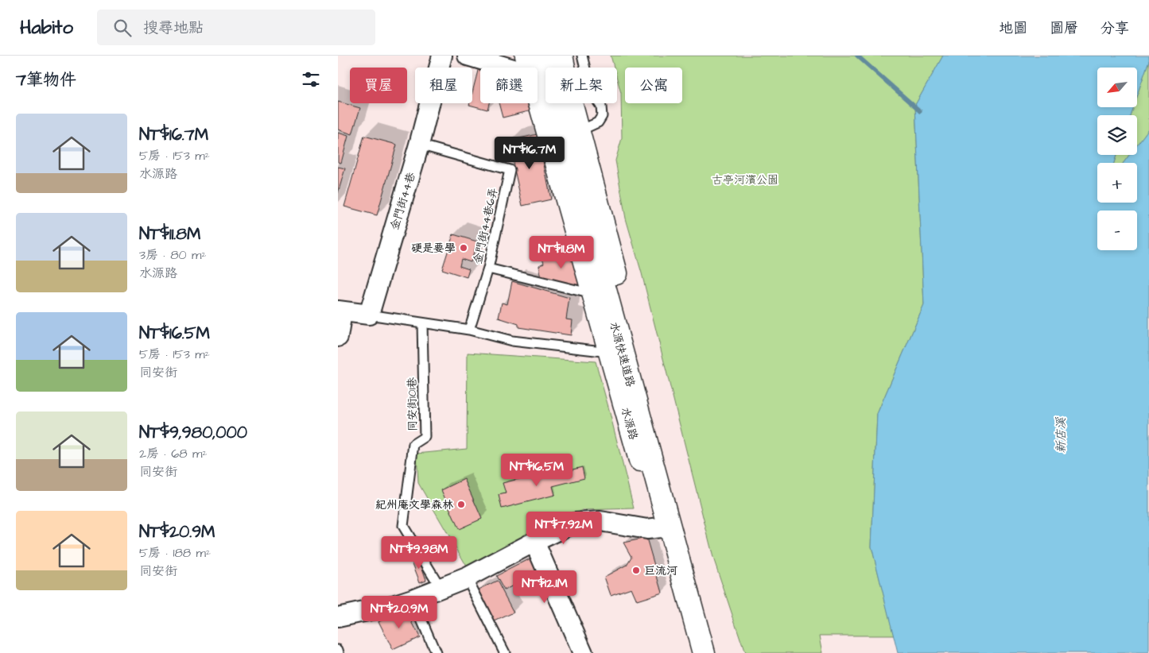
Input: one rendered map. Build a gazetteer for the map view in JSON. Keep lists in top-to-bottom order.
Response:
{
  "streets": {
    "main road": ["水源快速道路", "水源路"],
    "street": ["金門街44巷"],
    "lane": ["金門街44巷6弄", "同安街101巷"]
  },
  "crossings": [
    ["金門街44巷", "金門街44巷6弄"]
  ],
  "water": ["新店溪"],
  "parks": ["古亭河濱公園"],
  "places": ["硬是要學", "紀州庵文學森林", "巨流河"],
  "north": "bottom left",
  "page": {
    "header": "Habito",
    "search": "搜尋地點",
    "nav": ["地圖", "圖層", "分享"],
    "heading": "7筆物件",
    "map_buttons": ["+", "−"],
    "chip": [
      "買屋",
      "租屋",
      "篩選",
      "新上架",
      "公寓"
    ],
    "list": [
      {
        "name": "NT$16.7M",
        "note": "5房 · 153 m² · 水源路"
      },
      {
        "name": "NT$11.8M",
        "note": "3房 · 80 m² · 水源路"
      },
      {
        "name": "NT$16.5M",
        "note": "5房 · 153 m² · 同安街"
      },
      {
        "name": "NT$9,980,000",
        "note": "2房 · 68 m² · 同安街"
      },
      {
        "name": "NT$20.9M",
        "note": "5房 · 188 m² · 同安街"
      }
    ],
    "price": [
      "NT$16.7M",
      "NT$11.8M",
      "NT$16.5M",
      "NT$7.92M",
      "NT$9.98M",
      "NT$12.1M",
      "NT$20.9M"
    ]
  }
}
